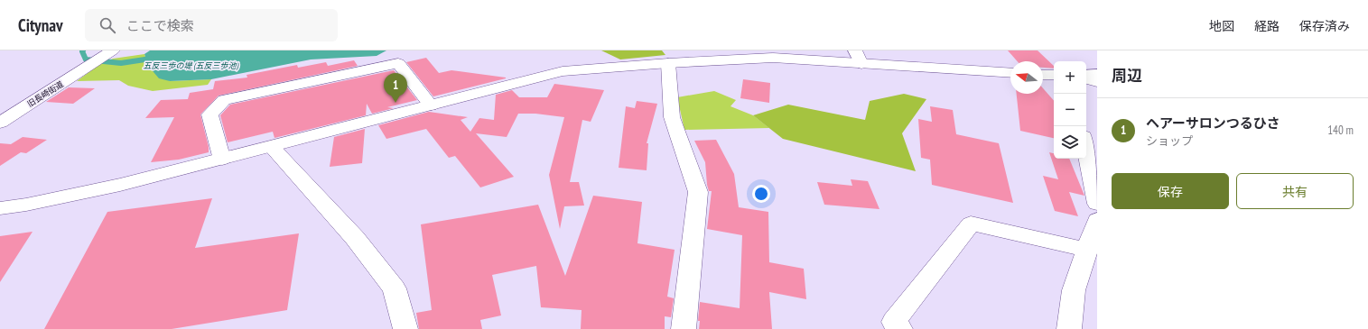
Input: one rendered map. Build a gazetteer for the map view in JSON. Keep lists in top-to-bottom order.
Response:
{
  "streets": {
    "street": ["旧長崎街道"]
  },
  "water": ["五反三歩の堤 (五反三歩池)"],
  "north": "left",
  "page": {
    "header": "Citynav",
    "search": "ここで検索",
    "nav": ["地図", "経路", "保存済み"],
    "heading": "周辺",
    "map_buttons": ["+", "−"],
    "pins": "1",
    "list": [
      {
        "mark": "1",
        "name": "ヘアーサロンつるひさ",
        "note": "ショップ",
        "value": "140 m"
      }
    ],
    "buttons": ["保存", "共有"]
  }
}
